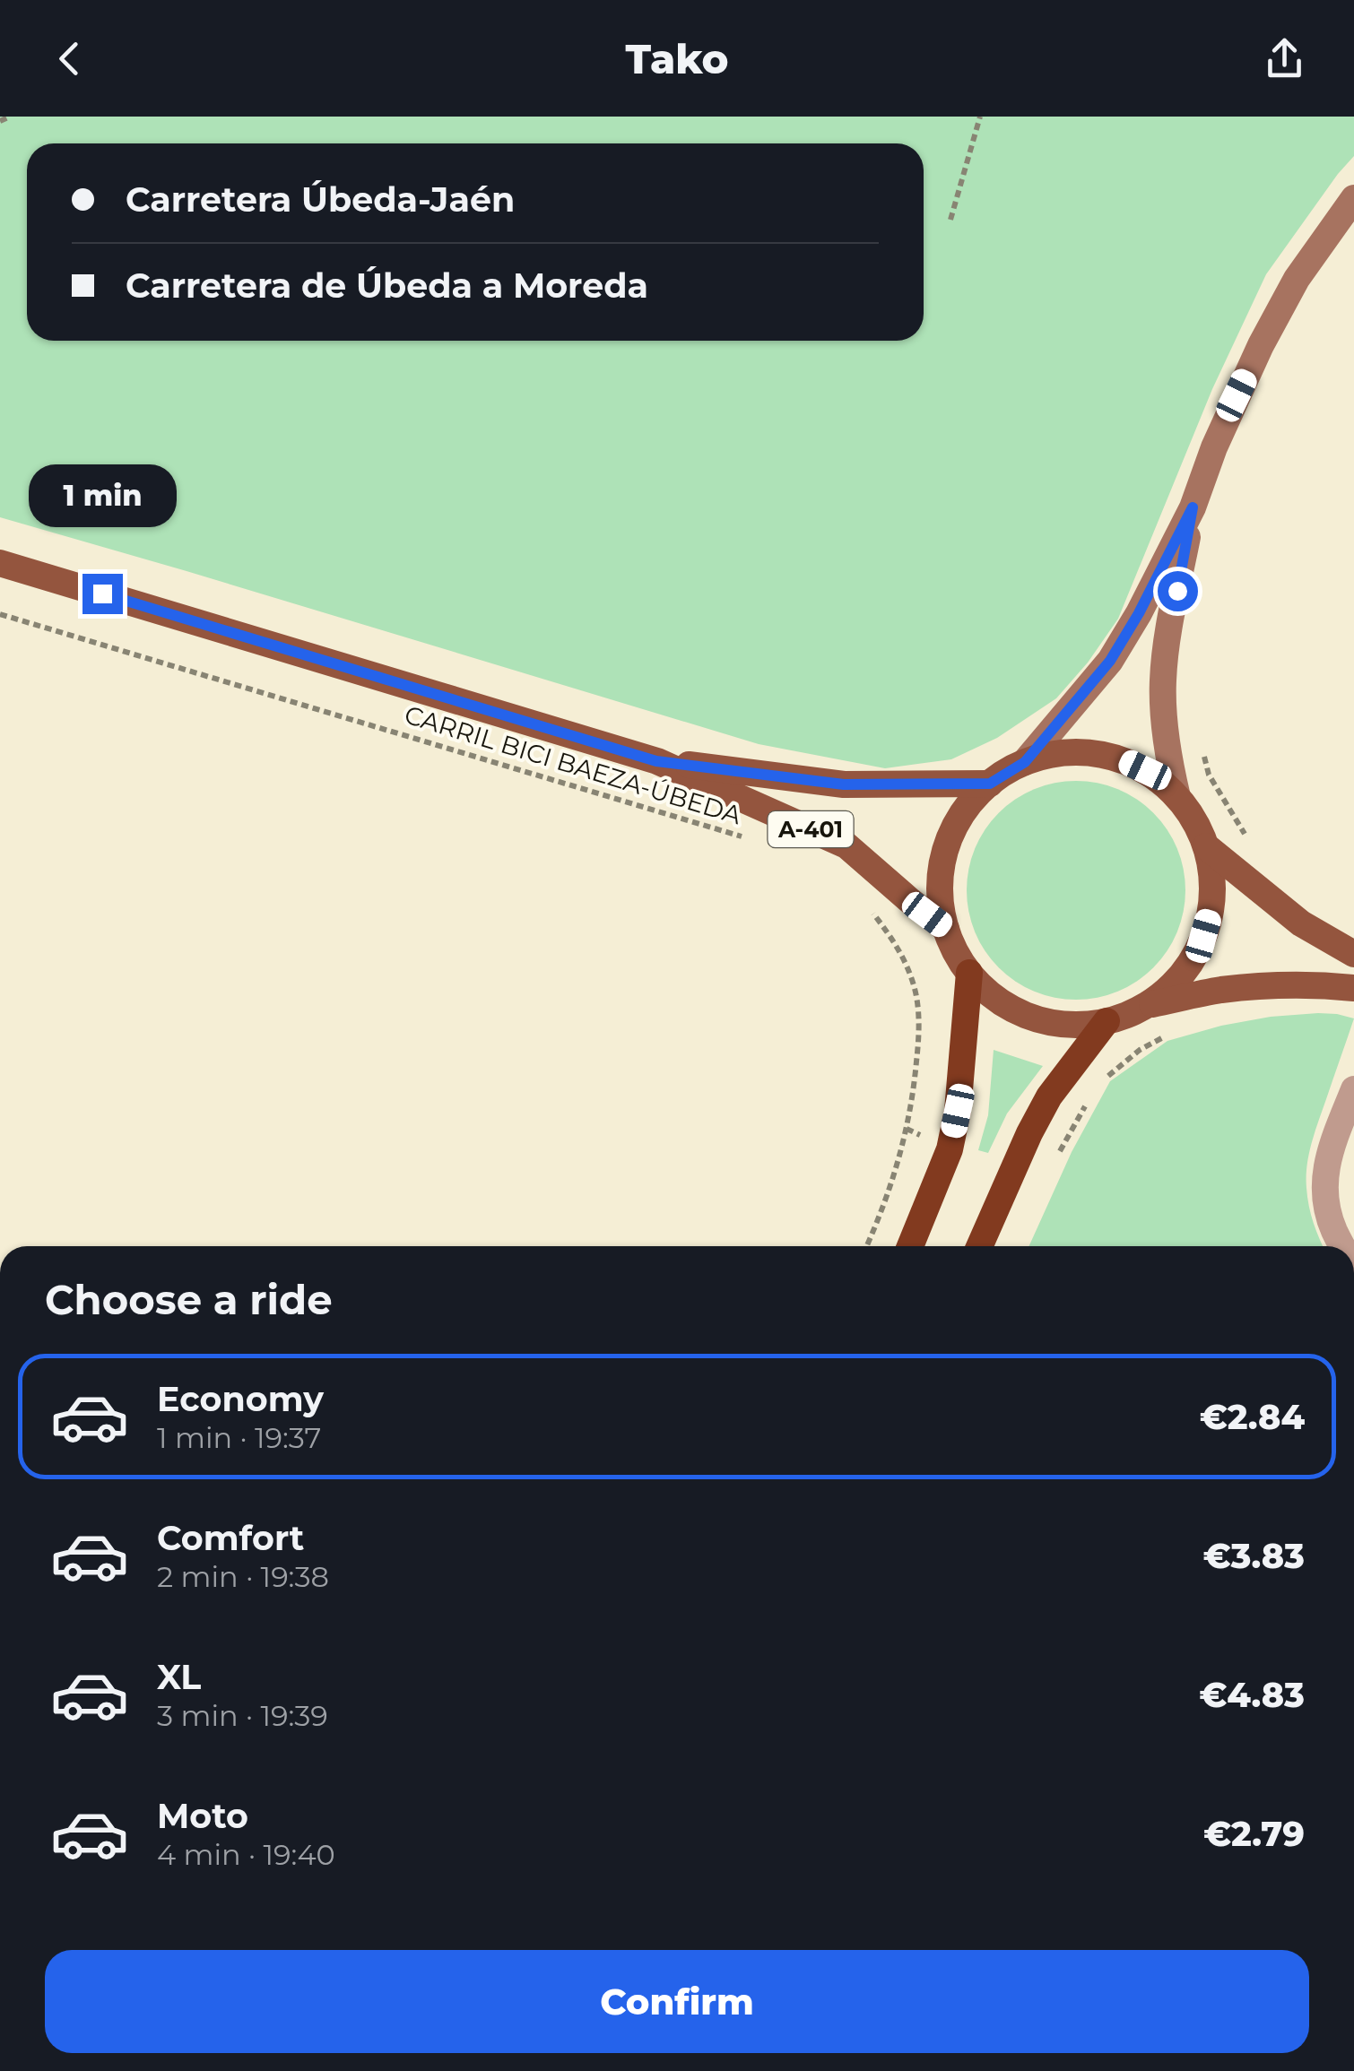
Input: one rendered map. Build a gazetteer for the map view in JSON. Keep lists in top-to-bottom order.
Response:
{
  "streets": {
    "main road": ["A-401"],
    "path": ["CARRIL BICI BAEZA-ÚBEDA"]
  },
  "page": {
    "header": "Tako",
    "banner": ["Carretera Úbeda-Jaén", "Carretera de Úbeda a Moreda"],
    "bubble": "1 min",
    "heading": "Choose a ride",
    "list": [
      {
        "name": "Economy",
        "note": "1 min · 19:37",
        "value": "€2.84"
      },
      {
        "name": "Comfort",
        "note": "2 min · 19:38",
        "value": "€3.83"
      },
      {
        "name": "XL",
        "note": "3 min · 19:39",
        "value": "€4.83"
      },
      {
        "name": "Moto",
        "note": "4 min · 19:40",
        "value": "€2.79"
      }
    ],
    "buttons": "Confirm"
  }
}
